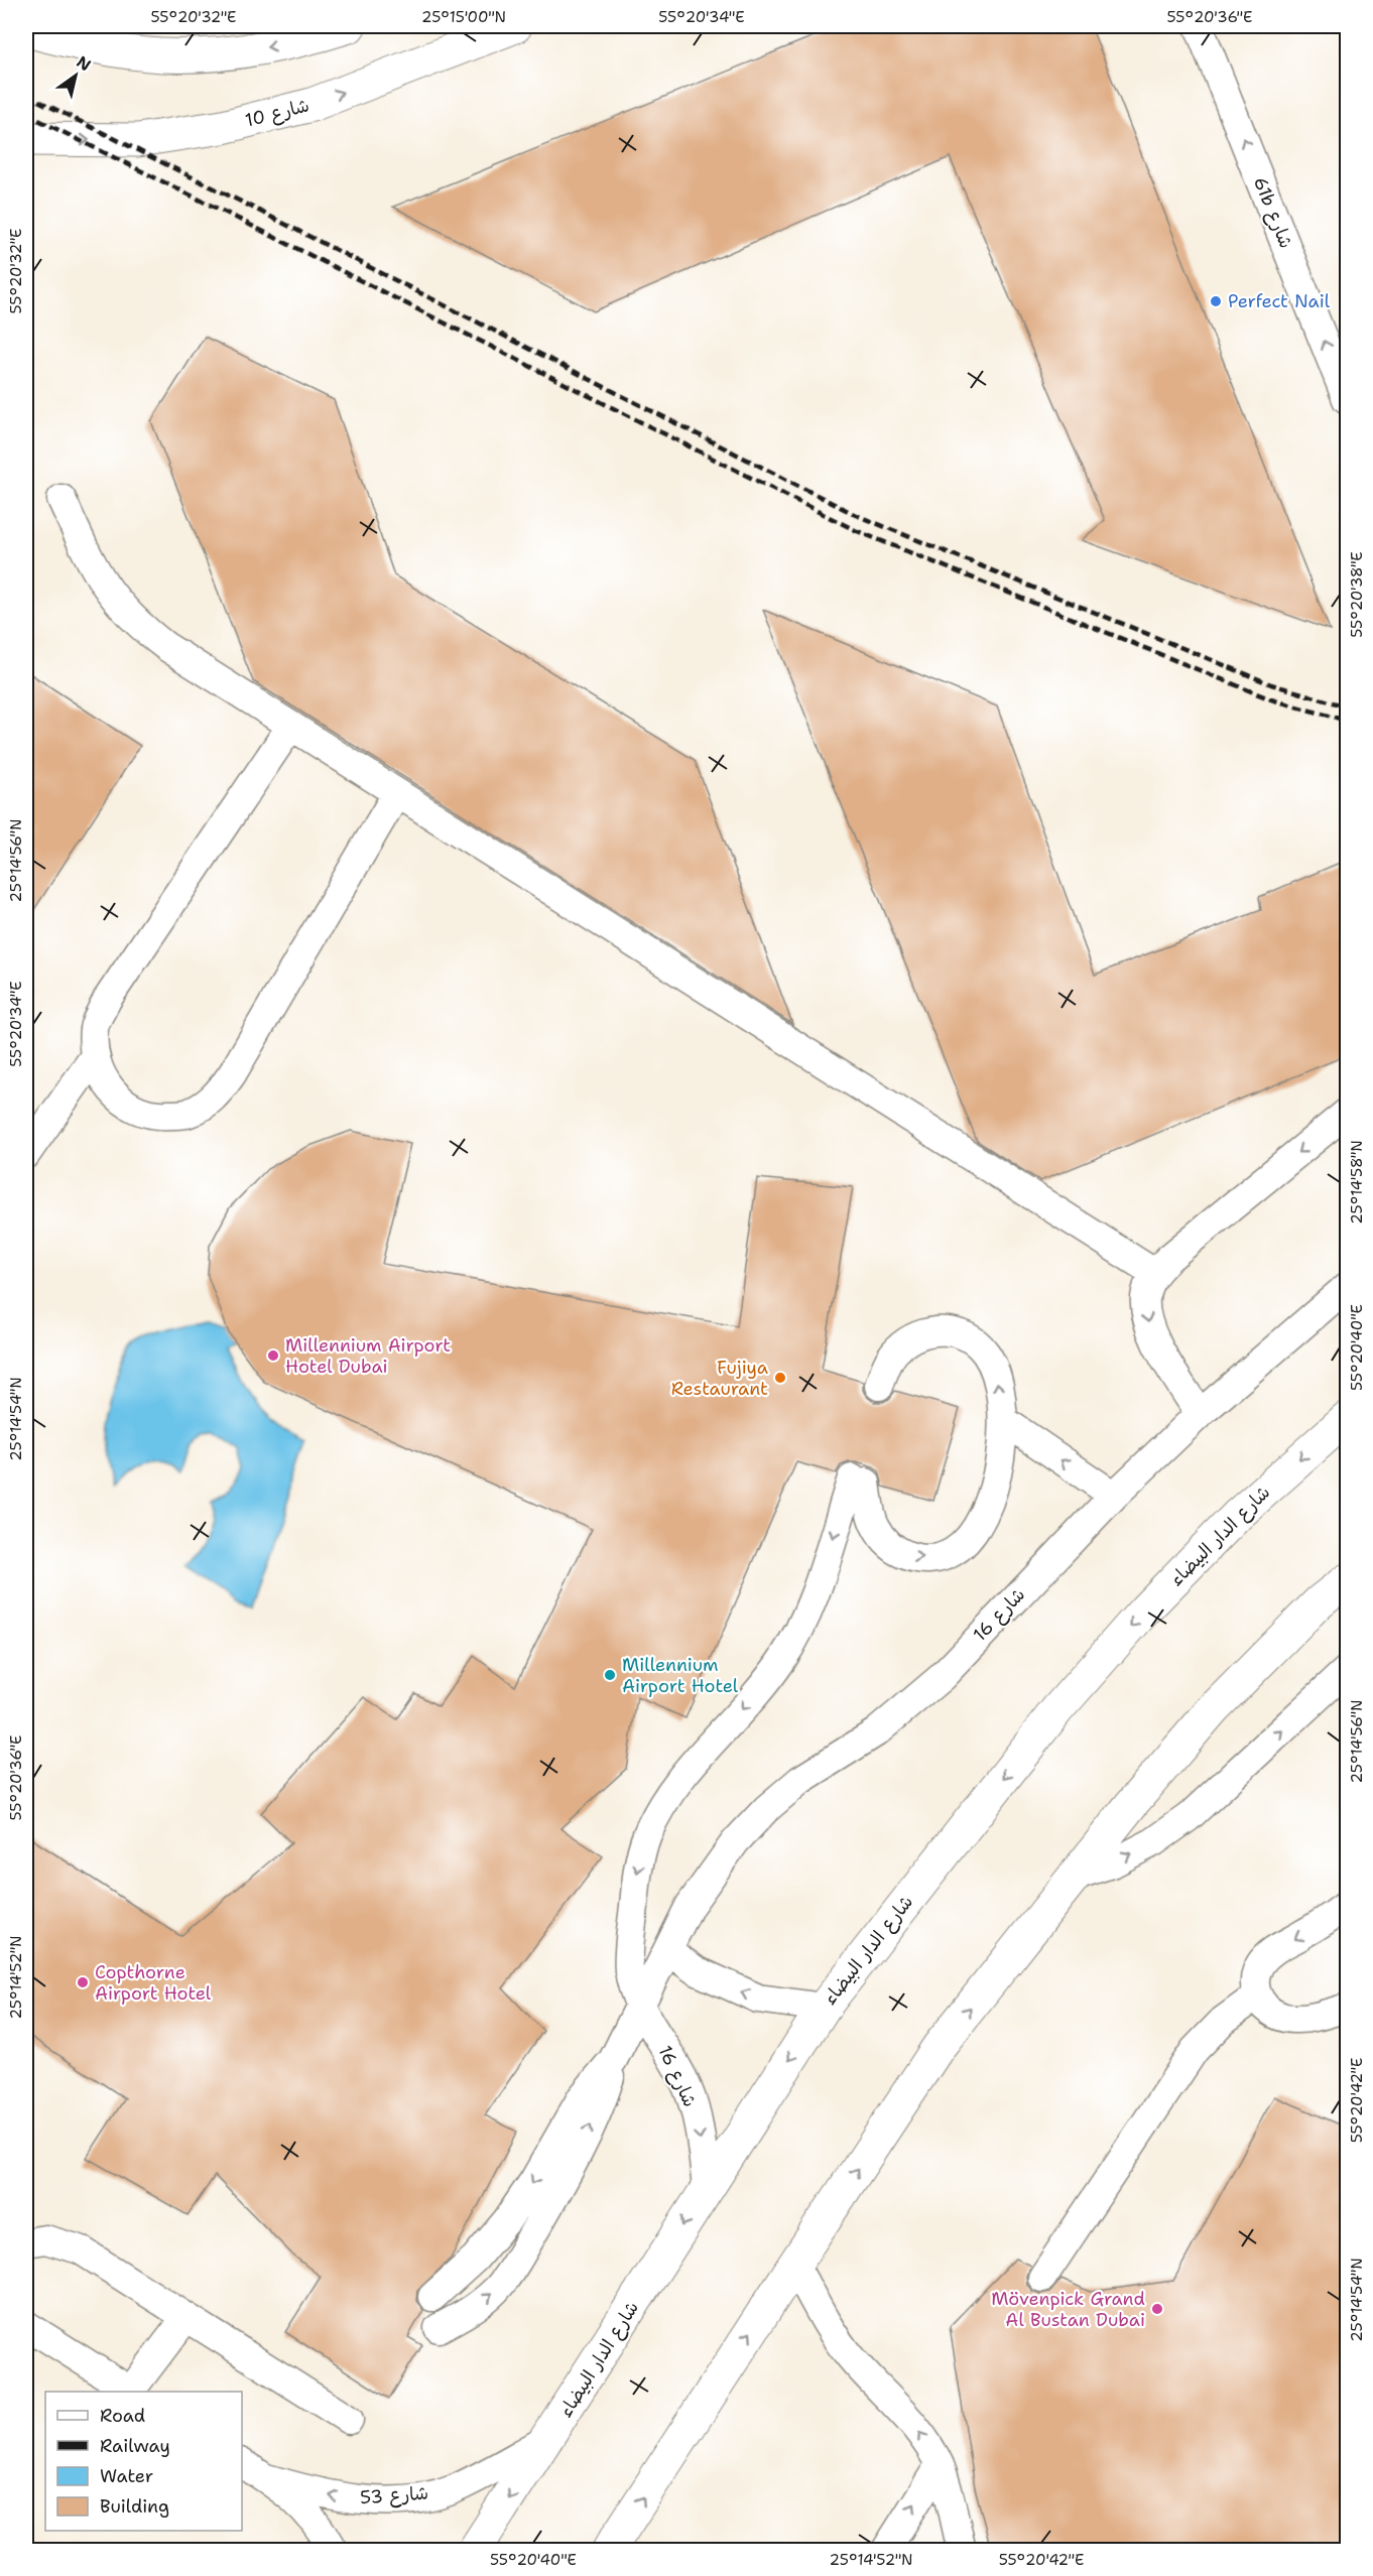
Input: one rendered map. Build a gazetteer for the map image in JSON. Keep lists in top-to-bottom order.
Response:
{
  "streets": {
    "main road": ["شارع 10", "شارع الدار البيضاء"],
    "lane": ["61b شارع", "شارع 16", "شارع 53"]
  },
  "crossings": [
    ["شارع الدار البيضاء", "شارع 16"],
    ["شارع الدار البيضاء", "شارع 53"]
  ],
  "one_way": ["61b شارع", "شارع 53"],
  "places": [
    "Perfect Nail",
    "Millennium Airport Hotel Dubai",
    "Fujiya Restaurant",
    "Millennium Airport Hotel",
    "Copthorne Airport Hotel",
    "Mövenpick Grand Al Bustan Dubai"
  ],
  "legend": [
    "Road",
    "Railway",
    "Water",
    "Building"
  ],
  "north": "top right",
  "coordinates": [
    "55°20'32\"E",
    "25°15'00\"N",
    "55°20'34\"E",
    "55°20'36\"E",
    "55°20'38\"E",
    "25°14'56\"N",
    "25°14'58\"N",
    "55°20'40\"E",
    "25°14'54\"N",
    "25°14'52\"N",
    "55°20'42\"E"
  ]
}
